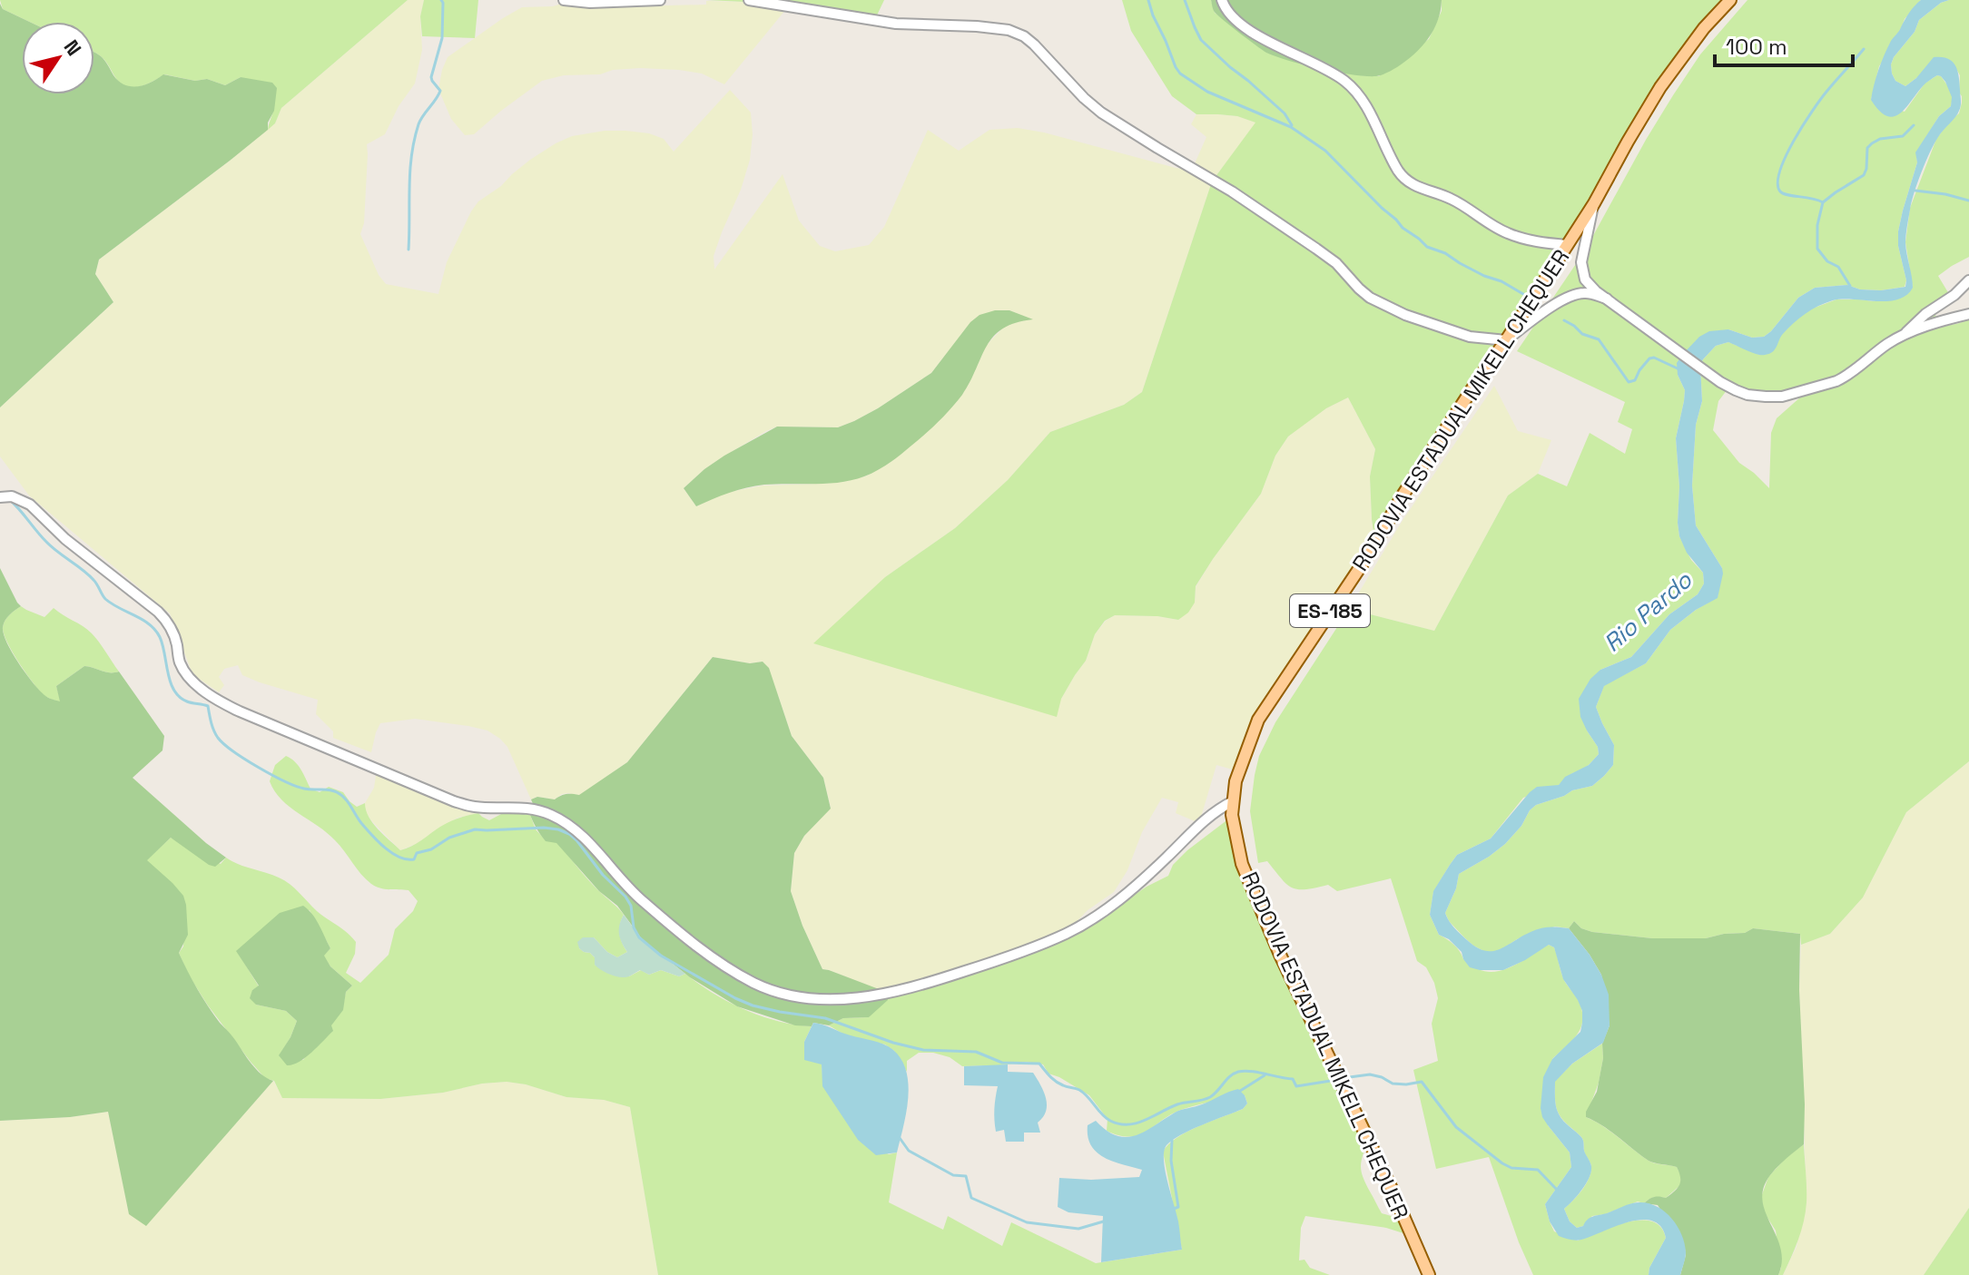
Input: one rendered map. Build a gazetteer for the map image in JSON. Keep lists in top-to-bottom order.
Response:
{
  "streets": {
    "main road": ["RODOVIA ESTADUAL MIKELL CHEQUER", "ES-185"]
  },
  "water": ["Rio Pardo"],
  "scale_bar": "100 m",
  "north": "top right"
}
